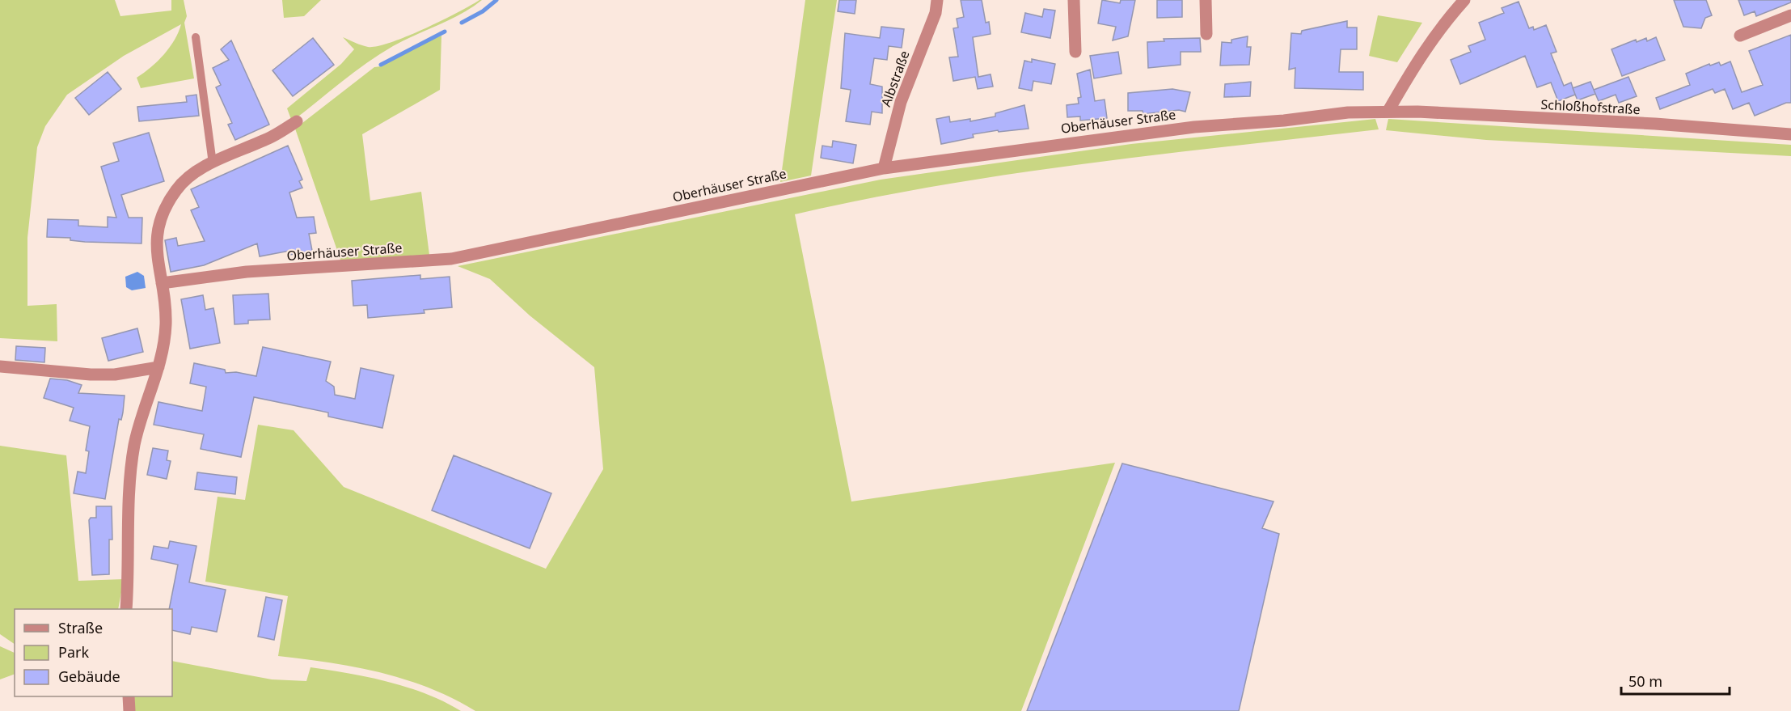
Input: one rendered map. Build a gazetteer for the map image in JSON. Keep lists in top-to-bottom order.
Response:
{
  "streets": {
    "street": ["Albstraße", "Schloßhofstraße", "Oberhäuser Straße"]
  },
  "crossings": [
    ["Albstraße", "Oberhäuser Straße"],
    ["Schloßhofstraße", "Oberhäuser Straße"]
  ],
  "legend": ["Straße", "Park", "Gebäude"],
  "scale_bar": "50 m"
}
